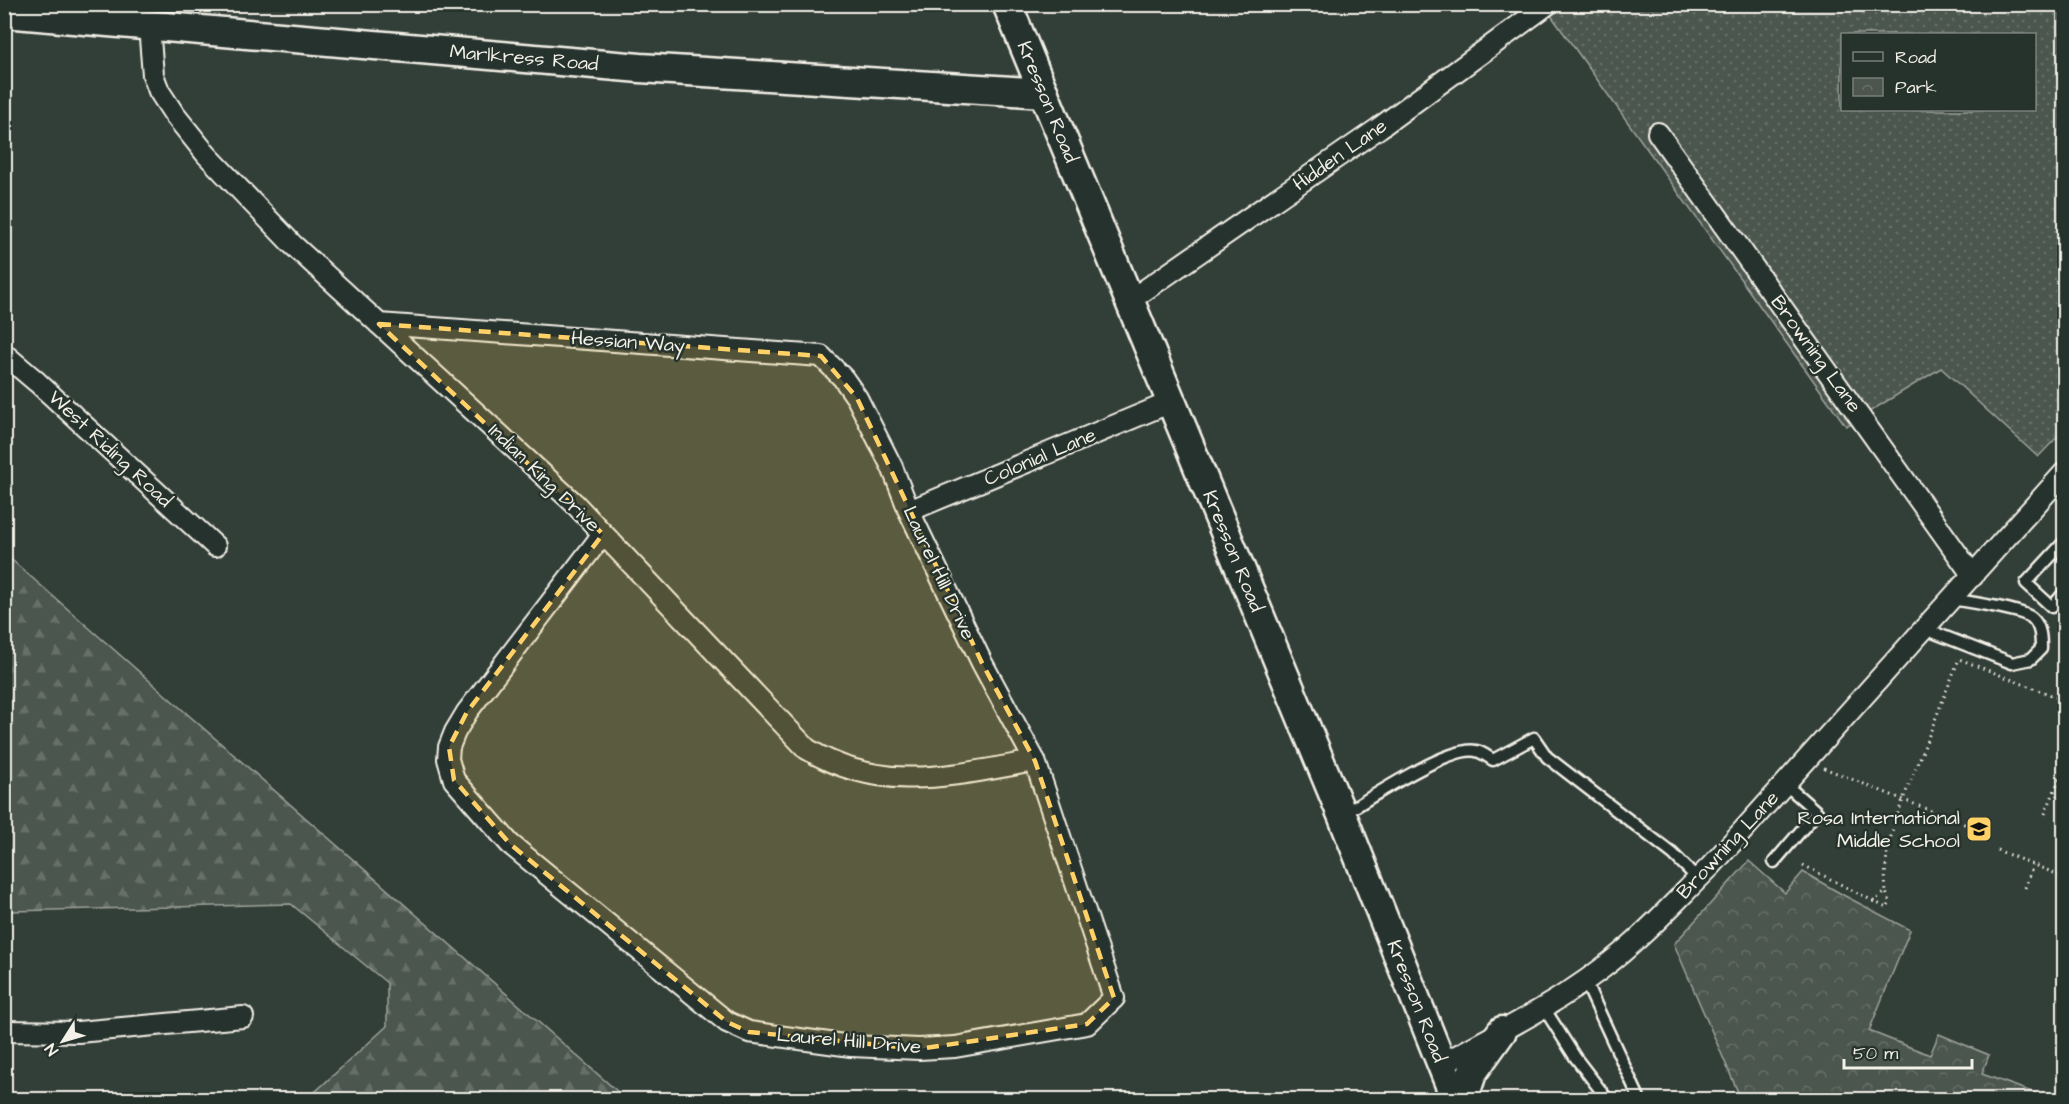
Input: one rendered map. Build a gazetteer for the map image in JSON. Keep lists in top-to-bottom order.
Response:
{
  "streets": {
    "street": [
      "Marlkress Road",
      "Kresson Road",
      "Hidden Lane",
      "Hessian Way",
      "Browning Lane",
      "West Riding Road",
      "Colonial Lane",
      "Indian King Drive",
      "Laurel Hill Drive"
    ]
  },
  "crossings": [
    ["Marlkress Road", "Kresson Road"],
    ["Marlkress Road", "Indian King Drive"],
    ["Kresson Road", "Hidden Lane"],
    ["Kresson Road", "Browning Lane"],
    ["Kresson Road", "Colonial Lane"],
    ["Hessian Way", "Indian King Drive"],
    ["Hessian Way", "Laurel Hill Drive"],
    ["Colonial Lane", "Laurel Hill Drive"],
    ["Indian King Drive", "Laurel Hill Drive"]
  ],
  "places": {
    "school or university": ["Rosa International Middle School"]
  },
  "legend": ["Road", "Park"],
  "scale_bar": "50 m",
  "north": "bottom left"
}
